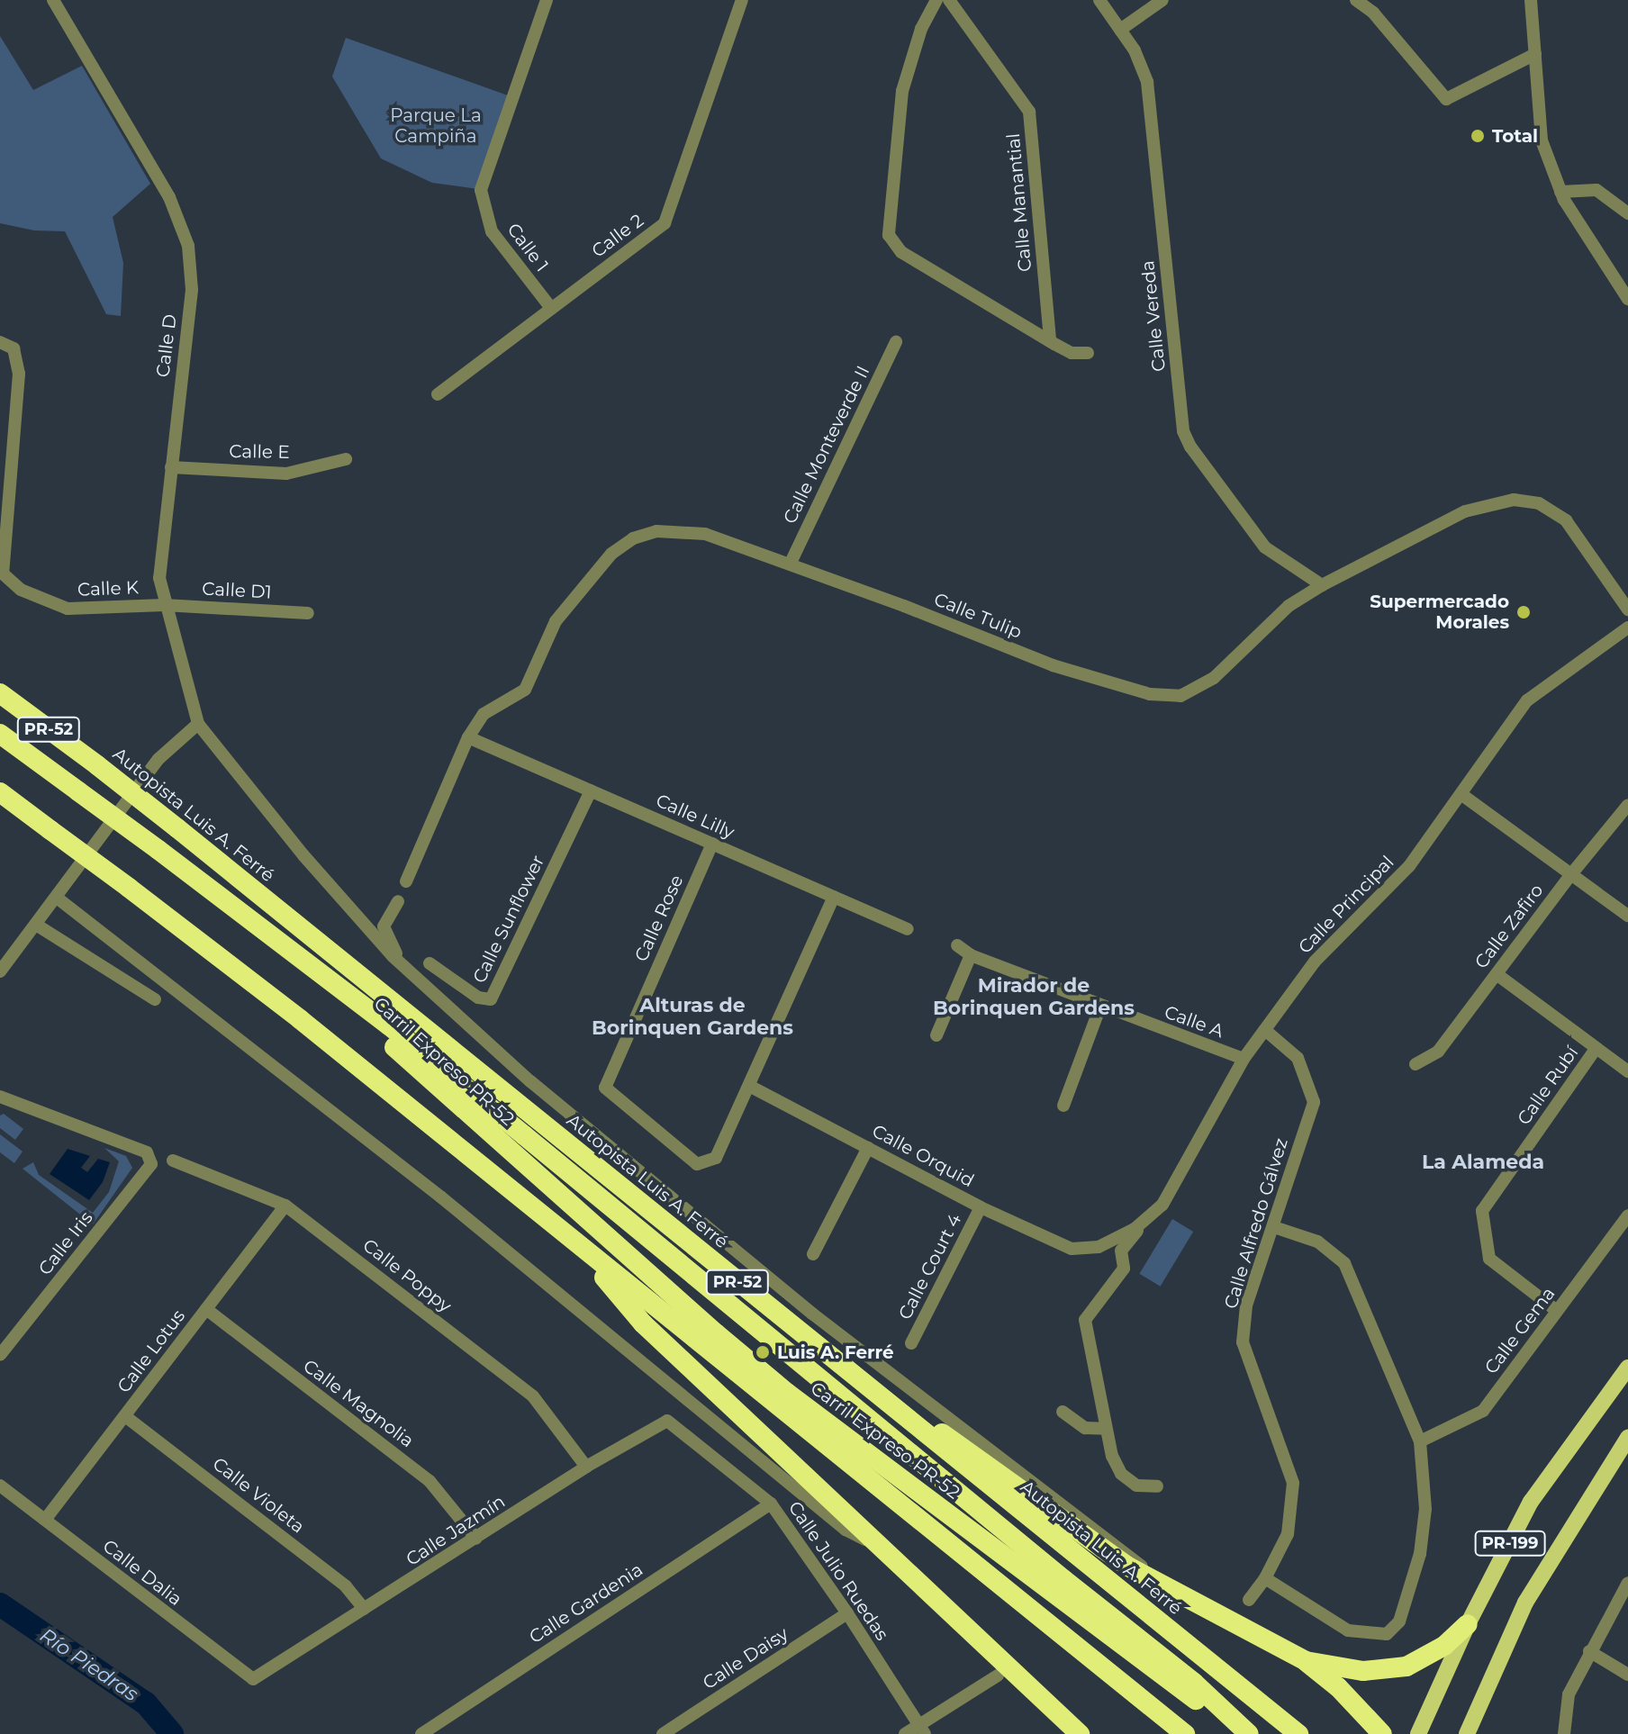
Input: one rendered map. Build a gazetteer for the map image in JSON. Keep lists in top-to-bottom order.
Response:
{
  "streets": {
    "highway": ["PR-52", "Autopista Luis A. Ferré", "Carril Expreso PR-52"],
    "main road": ["PR-199"],
    "street": [
      "Calle Manantial",
      "Calle 2",
      "Calle 1",
      "Calle Vereda",
      "Calle D",
      "Calle Monteverde II",
      "Calle E",
      "Calle K",
      "Calle D1",
      "Calle Tulip",
      "Calle Lilly",
      "Calle Principal",
      "Calle Rose",
      "Calle Sunflower",
      "Calle Zafiro",
      "Calle A",
      "Calle Rubí",
      "Calle Orquid",
      "Calle Alfredo Gálvez",
      "Calle Iris",
      "Calle Court 4",
      "Calle Poppy",
      "Calle Gema",
      "Calle Lotus",
      "Calle Magnolia",
      "Calle Violeta",
      "Calle Jazmín",
      "Calle Julio Ruedas",
      "Calle Dalia",
      "Calle Gardenia",
      "Calle Daisy"
    ]
  },
  "crossings": [
    ["Calle 2", "Calle 1"],
    ["Calle Vereda", "Calle Tulip"],
    ["Calle D", "Calle E"],
    ["Calle D", "Calle K"],
    ["Calle D", "Calle D1"],
    ["Calle Monteverde II", "Calle Tulip"],
    ["Calle K", "Calle D1"],
    ["Calle Tulip", "Calle Lilly"],
    ["Calle Lilly", "Calle Rose"],
    ["Calle Lilly", "Calle Sunflower"],
    ["Calle Principal", "Calle A"],
    ["Calle Principal", "Calle Orquid"],
    ["Calle Principal", "Calle Alfredo Gálvez"],
    ["Calle Rose", "Calle Orquid"],
    ["Calle Rubí", "Calle Gema"],
    ["Calle Orquid", "Calle Court 4"],
    ["Calle Poppy", "Calle Lotus"],
    ["Calle Poppy", "Calle Jazmín"],
    ["Calle Lotus", "Calle Magnolia"],
    ["Calle Lotus", "Calle Violeta"],
    ["Calle Lotus", "Calle Dalia"],
    ["Calle Magnolia", "Calle Jazmín"],
    ["Calle Violeta", "Calle Jazmín"],
    ["Calle Jazmín", "Calle Julio Ruedas"],
    ["Calle Jazmín", "Calle Dalia"],
    ["Calle Julio Ruedas", "Calle Gardenia"],
    ["Calle Julio Ruedas", "Calle Daisy"]
  ],
  "districts": ["Mirador de Borinquen Gardens", "Alturas de Borinquen Gardens", "La Alameda"],
  "water": ["Río Piedras"],
  "parks": ["Parque La Campiña"],
  "places": ["Total", "Supermercado Morales", "Luis A. Ferré"]
}
